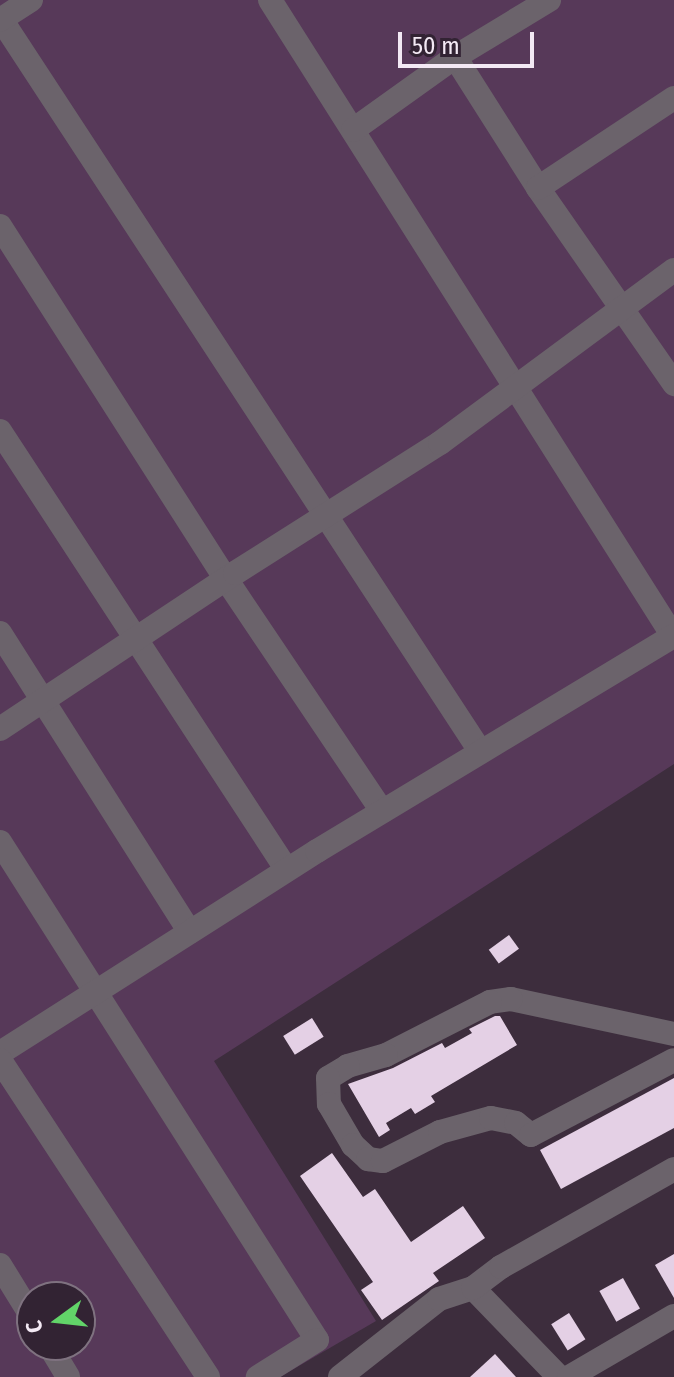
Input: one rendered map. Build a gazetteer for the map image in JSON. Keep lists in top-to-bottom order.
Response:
{
  "scale_bar": "50 m",
  "north": "left"
}
